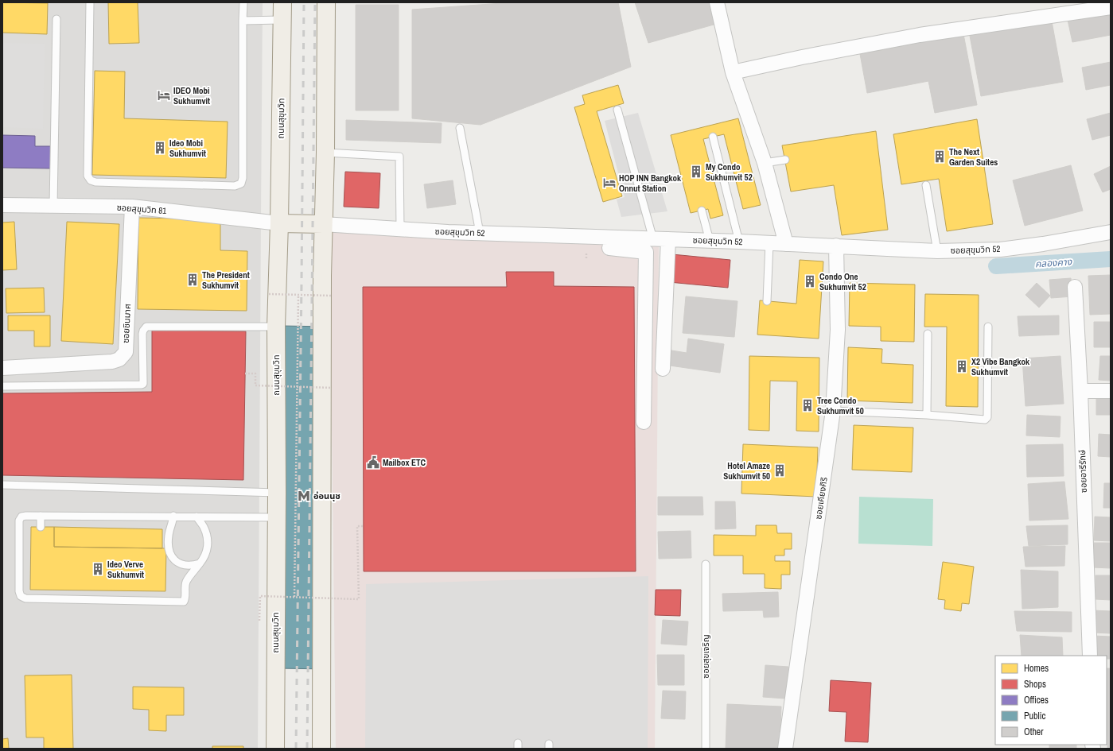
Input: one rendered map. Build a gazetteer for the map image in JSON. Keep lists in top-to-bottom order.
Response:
{
  "streets": {
    "main road": ["ถนนสุขุมวิท"],
    "street": [
      "ซอยสุขุมวิท 81",
      "ซอยสุขุมวิท 52",
      "ซอยชินมาศ",
      "ซอยอารีรักษ์",
      "ซอยเคียงศิริ"
    ],
    "lane": ["ซอยสุขเจริญ"]
  },
  "crossings": [
    ["ถนนสุขุมวิท", "ซอยสุขุมวิท 81"],
    ["ซอยสุขุมวิท 81", "ซอยชินมาศ"],
    ["ซอยสุขุมวิท 52", "ซอยเคียงศิริ"]
  ],
  "water": ["คลองคาง"],
  "places": {
    "hotel": ["IDEO Mobi Sukhumvit", "HOP INN Bangkok Onnut Station"],
    "building": [
      "Ideo Mobi Sukhumvit",
      "The Next Garden Suites",
      "My Condo Sukhumvit 52",
      "The President Sukhumvit",
      "Condo One Sukhumvit 52",
      "X2 Vibe Bangkok Sukhumvit",
      "Tree Condo Sukhumvit 50",
      "Hotel Amaze Sukhumvit 50",
      "Ideo Verve Sukhumvit"
    ],
    "public building": ["Mailbox ETC"],
    "metro station": ["อ่อนนุช"]
  },
  "legend": [
    "Homes",
    "Shops",
    "Offices",
    "Public",
    "Other"
  ]
}
